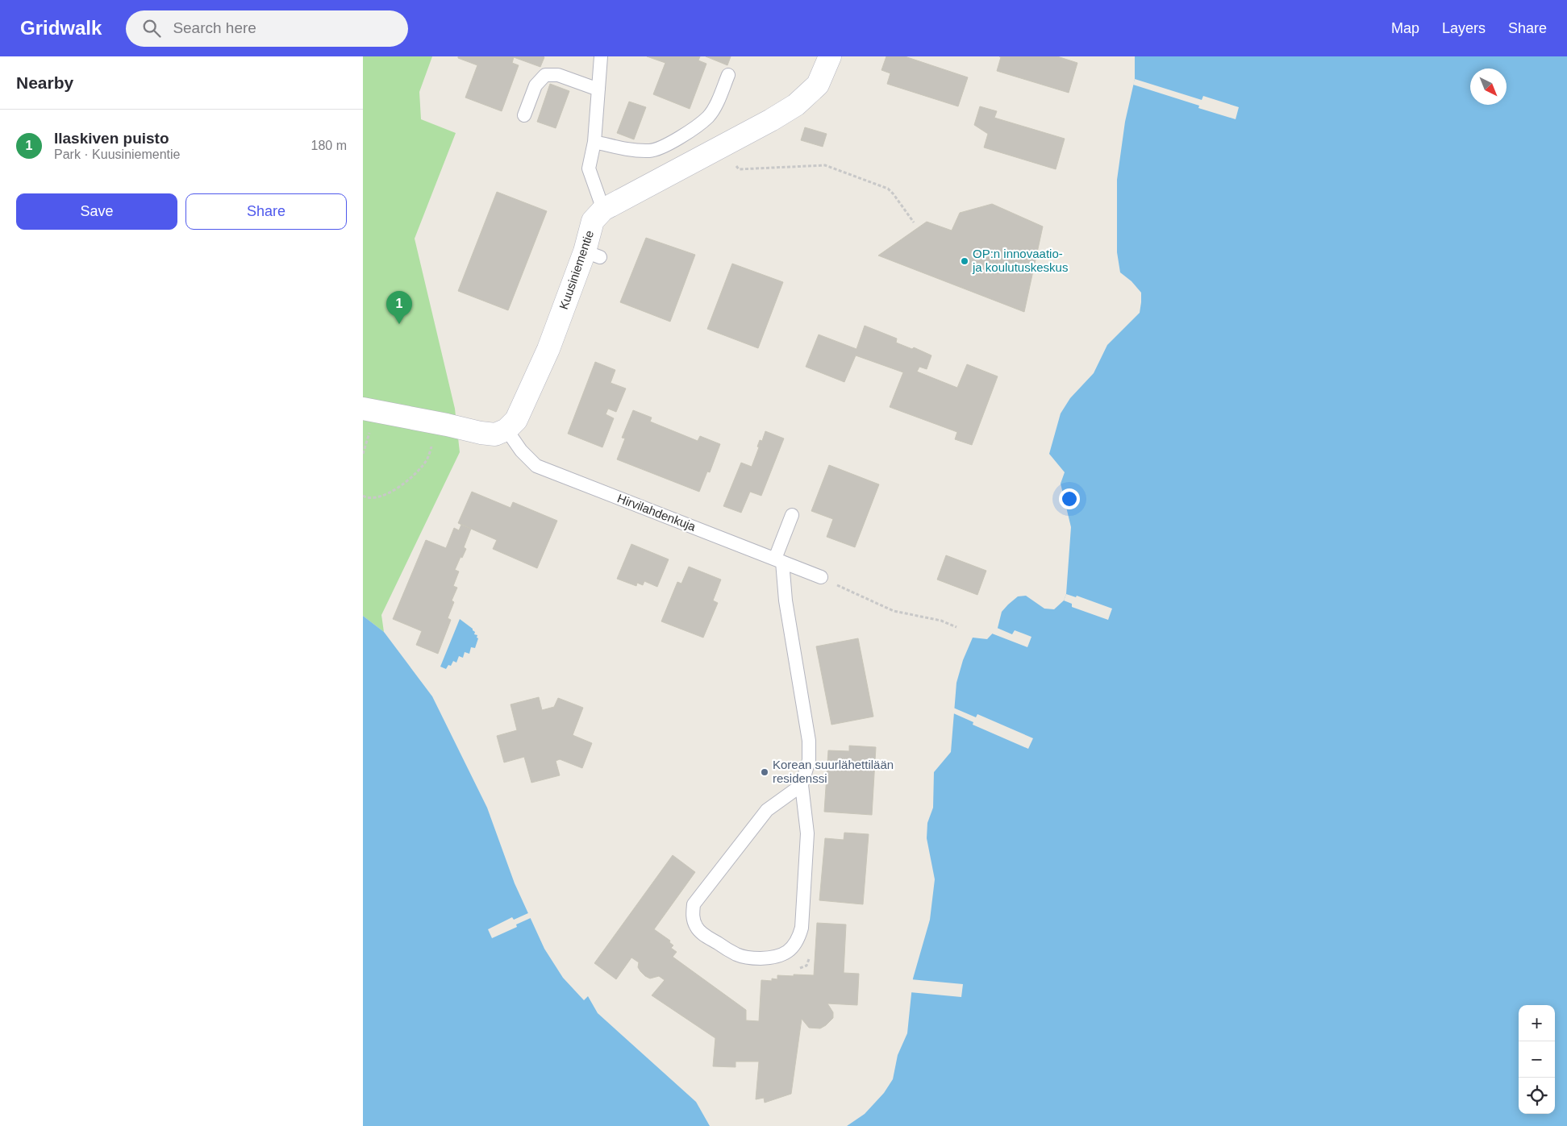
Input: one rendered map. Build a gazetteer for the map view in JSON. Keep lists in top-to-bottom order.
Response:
{
  "streets": {
    "street": ["Kuusiniementie"],
    "lane": ["Hirvilahdenkuja"]
  },
  "crossings": [
    ["Kuusiniementie", "Hirvilahdenkuja"]
  ],
  "places": ["OP:n innovaatio- ja koulutuskeskus", "Korean suurlähettilään residenssi"],
  "north": "bottom right",
  "page": {
    "header": "Gridwalk",
    "search": "Search here",
    "nav": ["Map", "Layers", "Share"],
    "heading": "Nearby",
    "list": [
      {
        "mark": "1",
        "name": "Ilaskiven puisto",
        "note": "Park · Kuusiniementie",
        "value": "180 m"
      }
    ],
    "buttons": ["Save", "Share"],
    "pins": "1",
    "map_buttons": ["+", "−"]
  }
}
